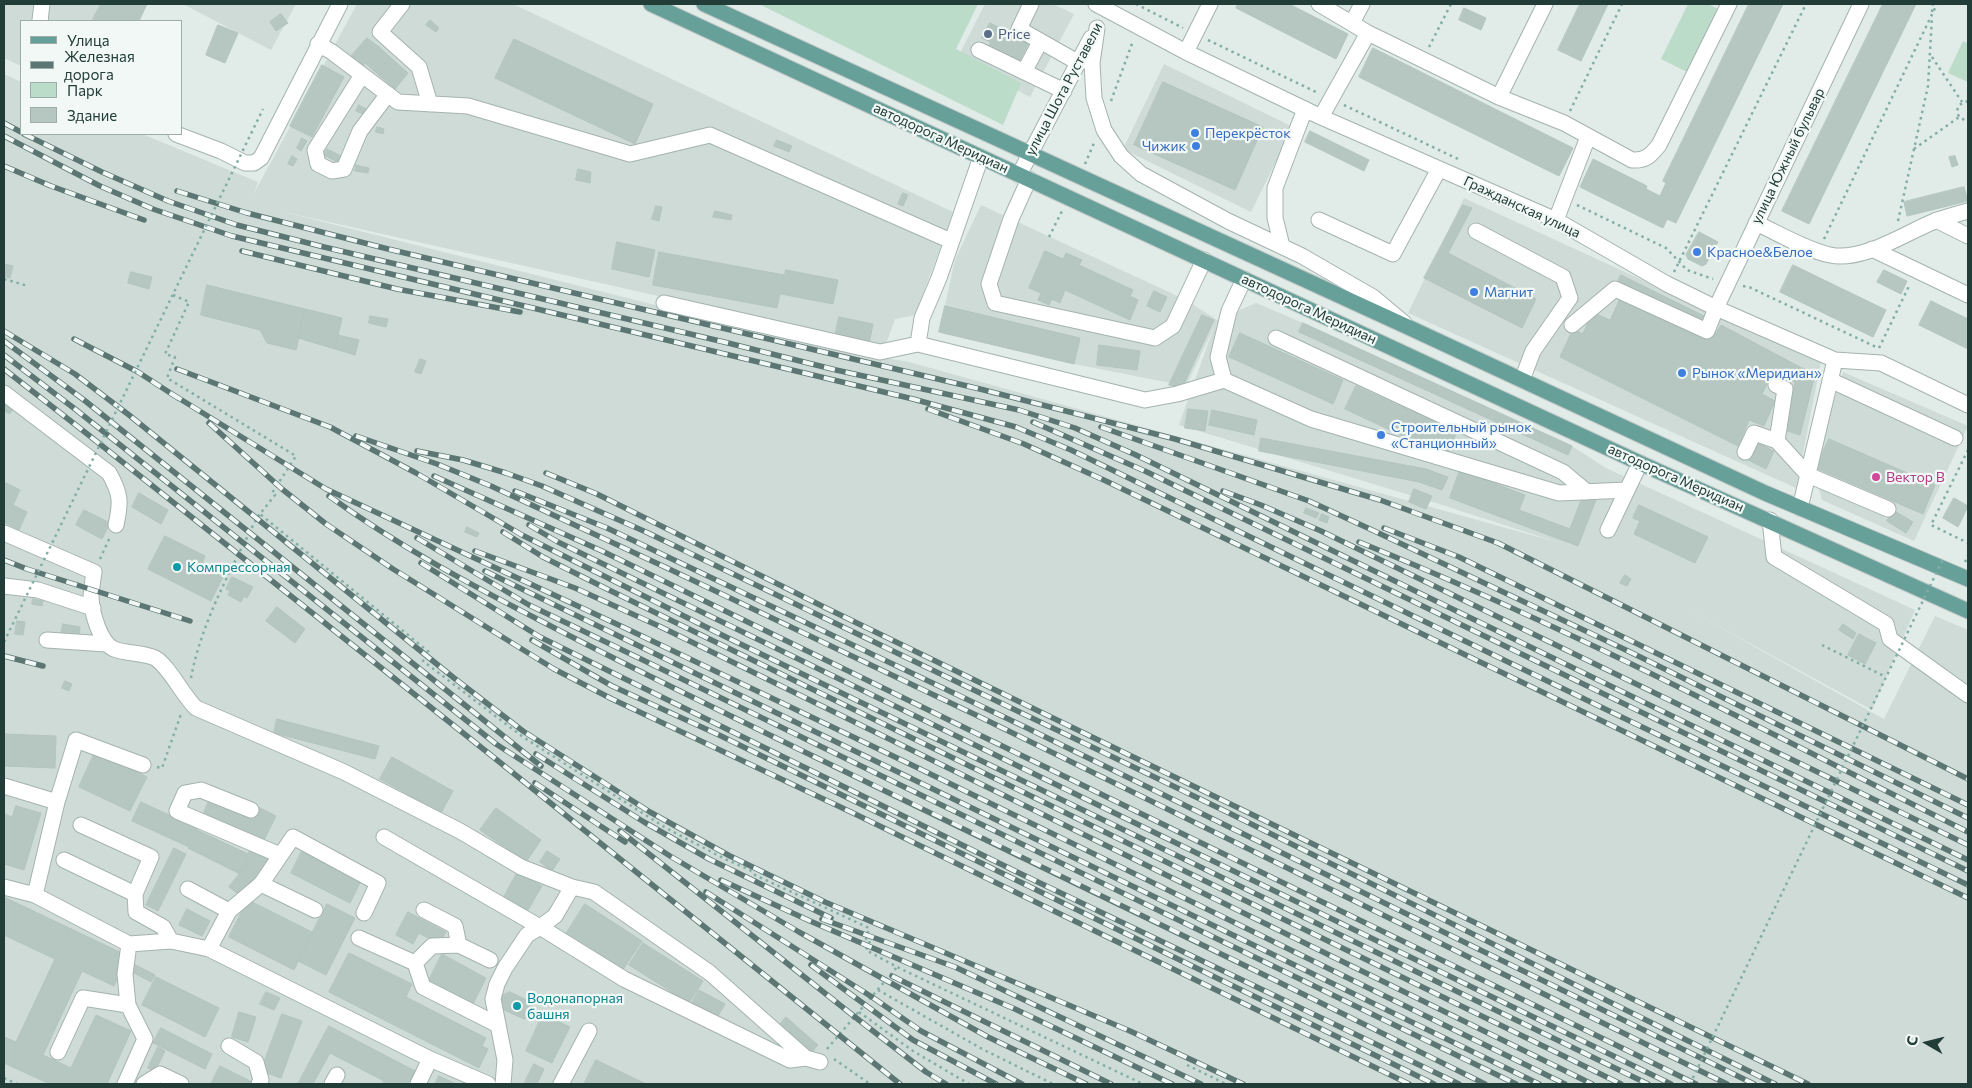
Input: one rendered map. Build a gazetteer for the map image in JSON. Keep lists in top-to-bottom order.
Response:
{
  "streets": {
    "main road": ["автодорога Меридиан"],
    "street": ["улица Шота Руставели", "улица Южный бульвар", "Гражданская улица"]
  },
  "crossings": [
    ["улица Шота Руставели", "автодорога Меридиан"],
    ["улица Шота Руставели", "Гражданская улица"],
    ["улица Южный бульвар", "Гражданская улица"]
  ],
  "places": [
    "Price",
    "Перекрёсток",
    "Чижик",
    "Красное&Белое",
    "Магнит",
    "Рынок «Меридиан»",
    "Строительный рынок «Станционный»",
    "Вектор В",
    "Компрессорная",
    "Водонапорная башня"
  ],
  "legend": [
    "Улица",
    "Железная дорога",
    "Парк",
    "Здание"
  ],
  "north": "left"
}
